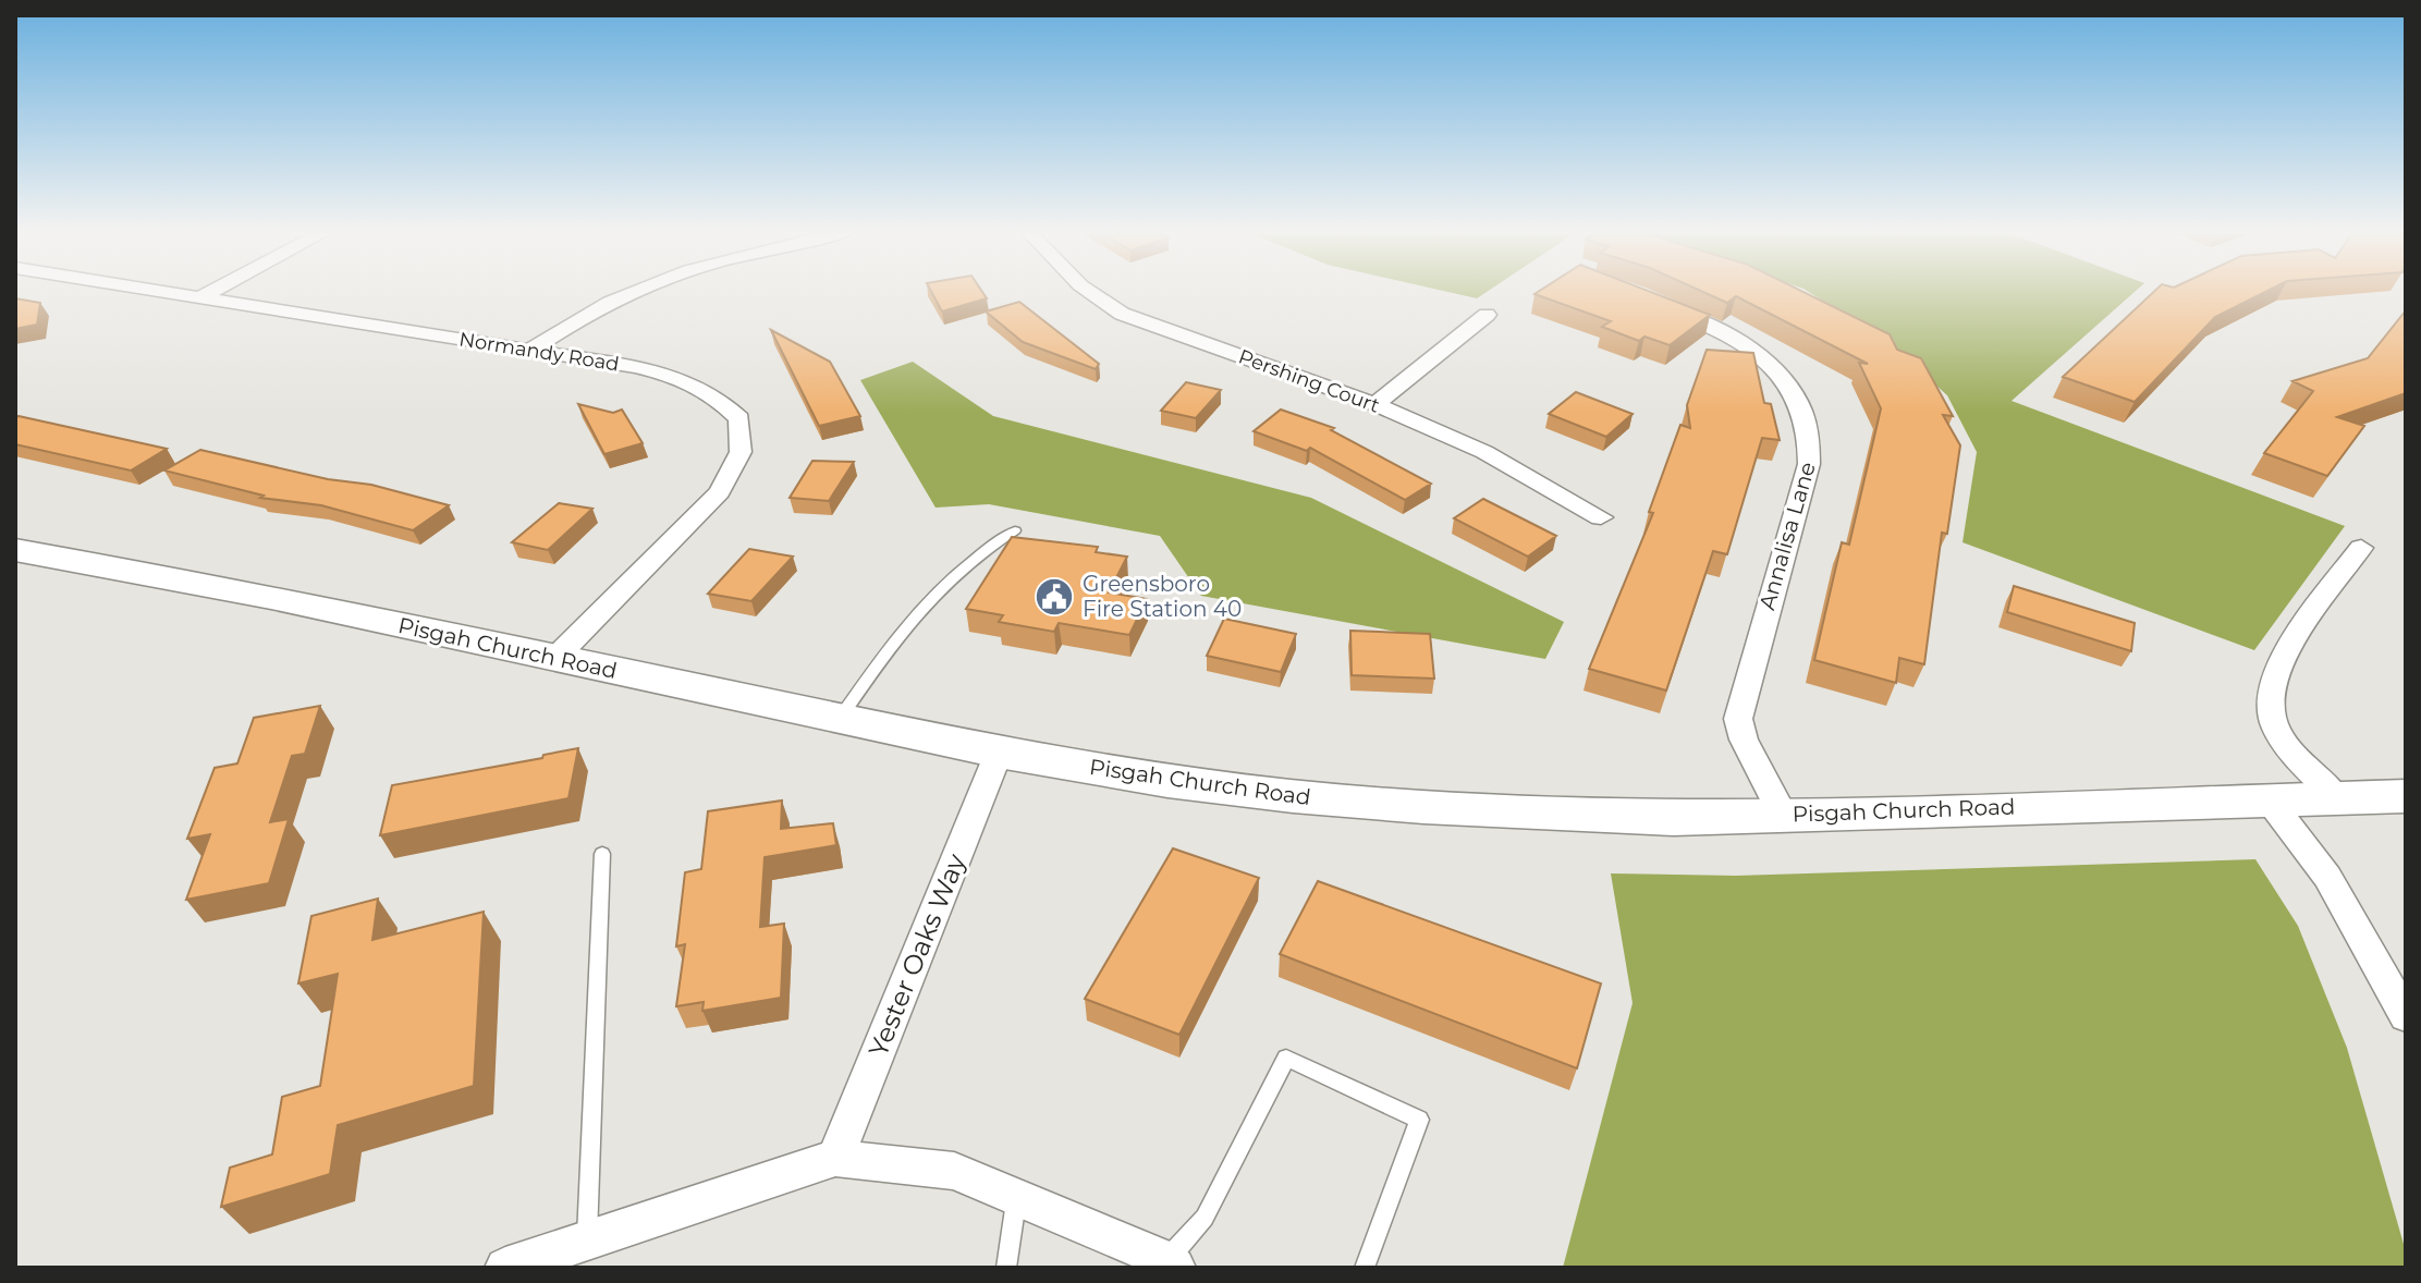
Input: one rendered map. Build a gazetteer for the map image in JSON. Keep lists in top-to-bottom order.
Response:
{
  "streets": {
    "main road": ["Pisgah Church Road"],
    "street": [
      "Normandy Road",
      "Pershing Court",
      "Annalisa Lane",
      "Yester Oaks Way"
    ]
  },
  "crossings": [
    ["Normandy Road", "Pisgah Church Road"],
    ["Annalisa Lane", "Pisgah Church Road"],
    ["Pisgah Church Road", "Yester Oaks Way"]
  ],
  "places": {
    "public building": ["Greensboro Fire Station 40"]
  }
}
